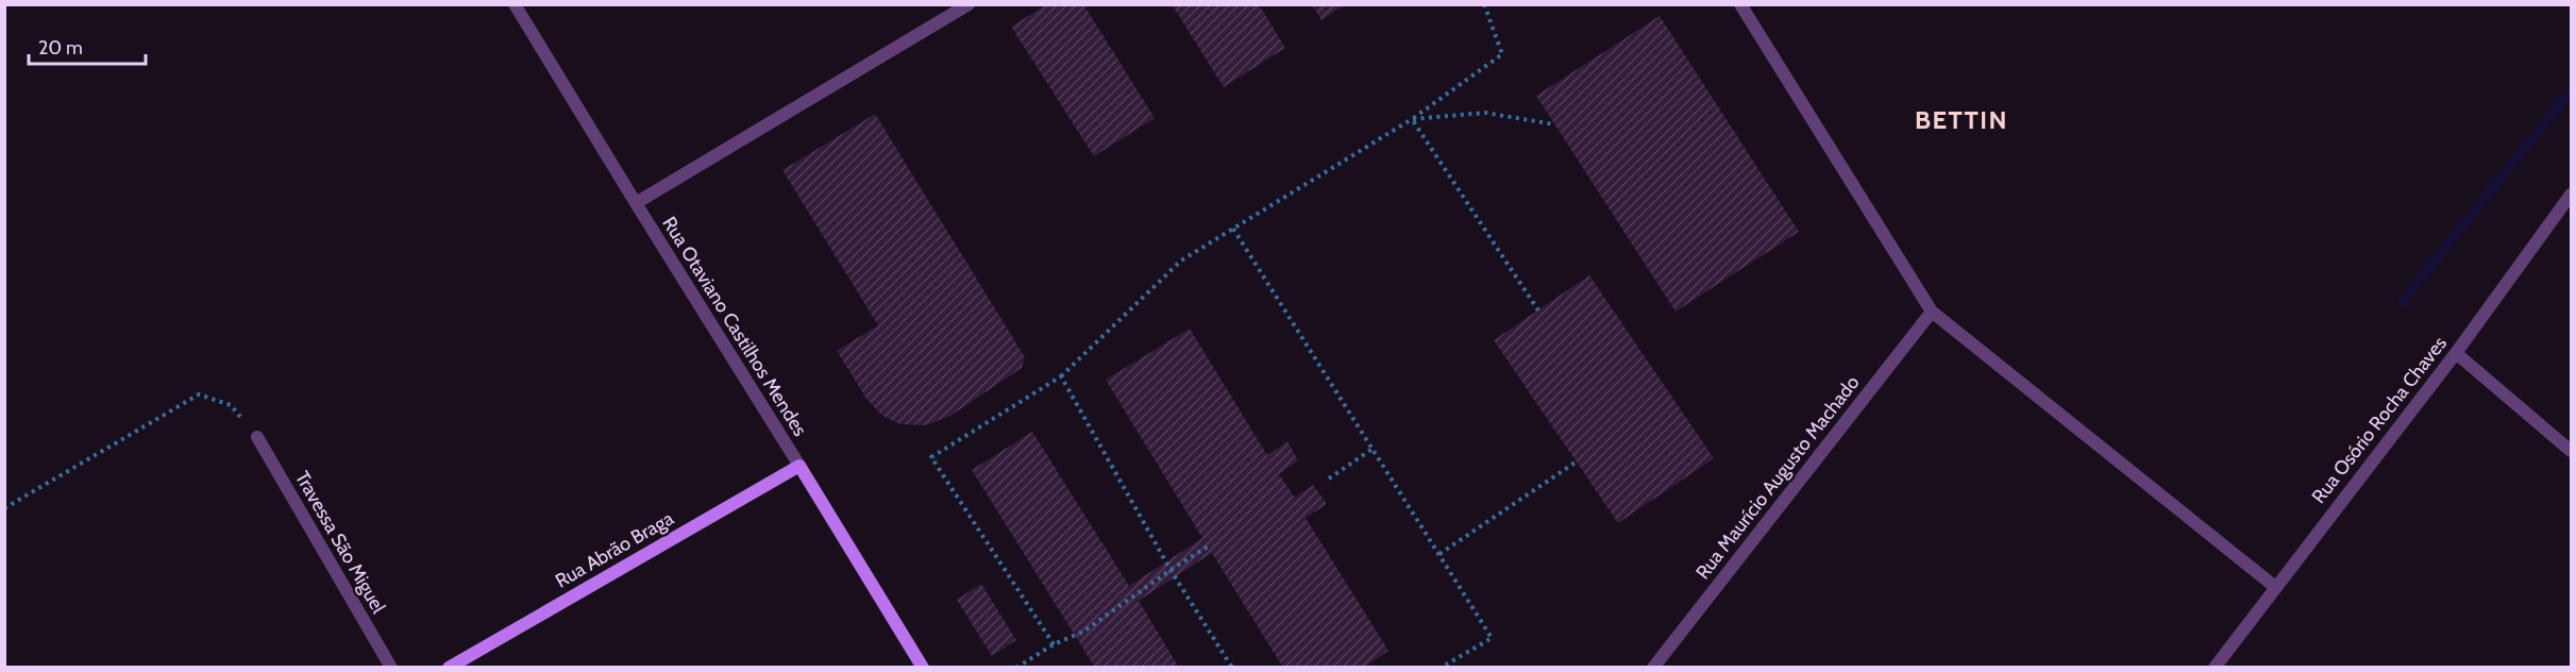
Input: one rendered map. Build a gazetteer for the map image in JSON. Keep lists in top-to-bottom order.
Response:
{
  "streets": {
    "street": [
      "Rua Otaviano Castilhos Mendes",
      "Rua Osório Rocha Chaves",
      "Rua Maurício Augusto Machado",
      "Travessa São Miguel",
      "Rua Abrão Braga"
    ]
  },
  "crossings": [
    ["Rua Otaviano Castilhos Mendes", "Rua Abrão Braga"]
  ],
  "districts": ["BETTIN"],
  "scale_bar": "20 m"
}
